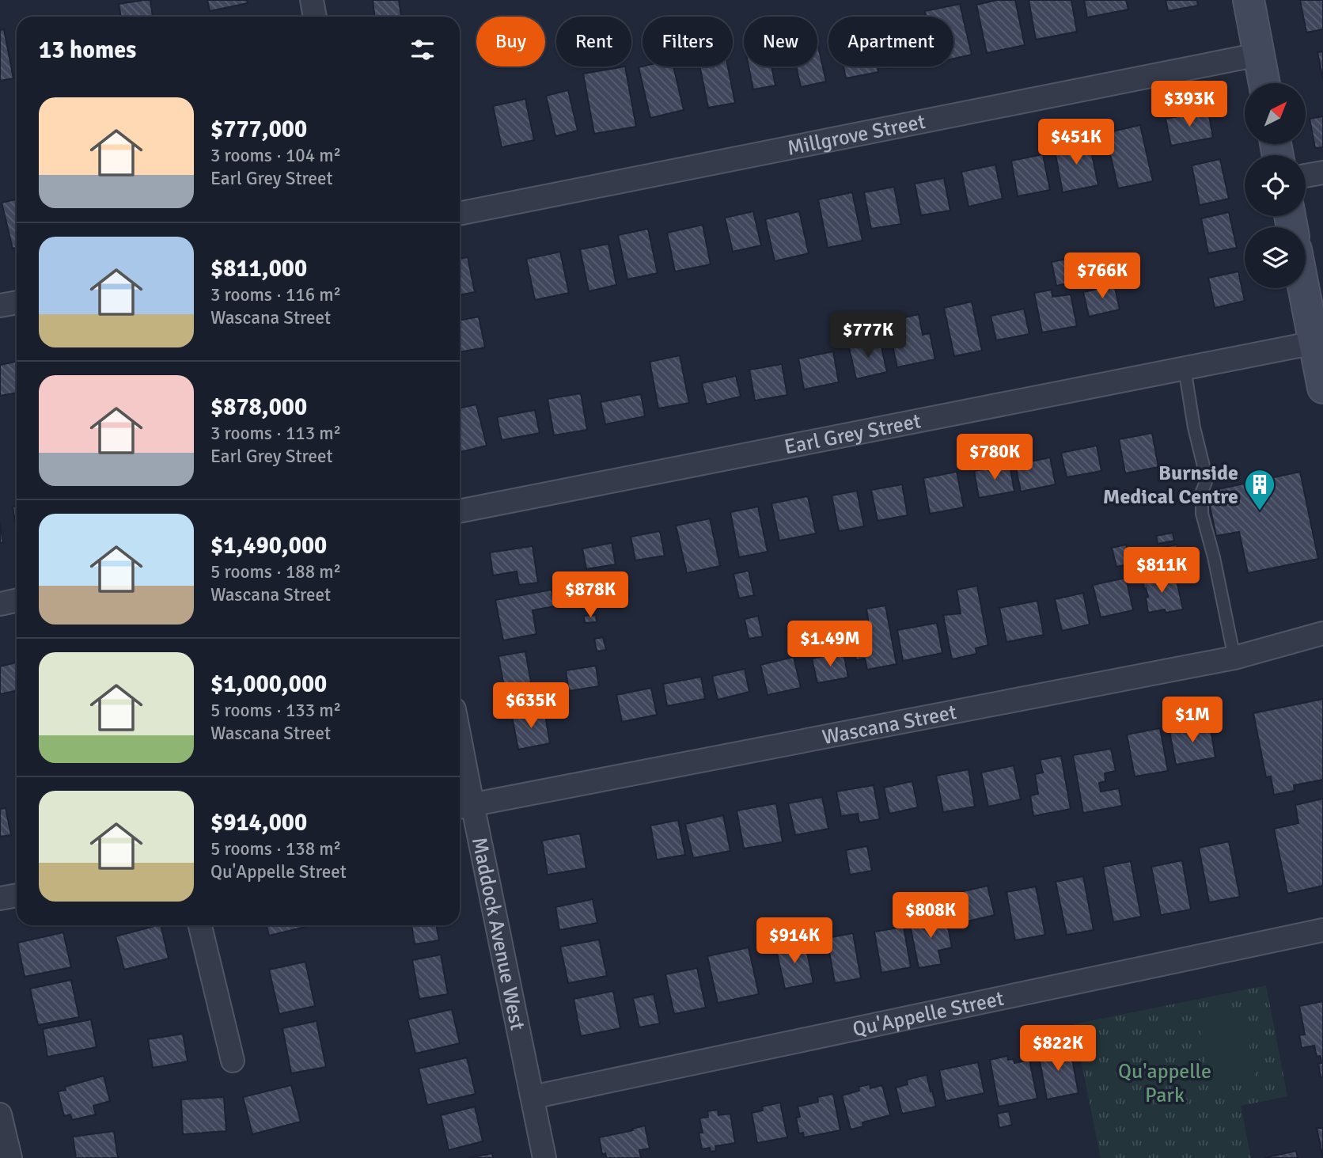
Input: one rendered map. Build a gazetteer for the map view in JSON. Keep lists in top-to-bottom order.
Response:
{
  "streets": {
    "street": [
      "Millgrove Street",
      "Earl Grey Street",
      "Wascana Street",
      "Maddock Avenue West",
      "Qu'Appelle Street"
    ]
  },
  "crossings": [
    ["Wascana Street", "Maddock Avenue West"],
    ["Maddock Avenue West", "Qu'Appelle Street"]
  ],
  "parks": ["Qu'appelle Park"],
  "places": {
    "building": ["Burnside Medical Centre"]
  },
  "north": "top right",
  "page": {
    "chip": [
      "Buy",
      "Rent",
      "Filters",
      "New",
      "Apartment"
    ],
    "heading": "13 homes",
    "price": [
      "$393K",
      "$451K",
      "$766K",
      "$777K",
      "$780K",
      "$811K",
      "$878K",
      "$1.49M",
      "$635K",
      "$1M",
      "$808K",
      "$914K",
      "$822K"
    ],
    "list": [
      {
        "name": "$777,000",
        "note": "3 rooms · 104 m² · Earl Grey Street"
      },
      {
        "name": "$811,000",
        "note": "3 rooms · 116 m² · Wascana Street"
      },
      {
        "name": "$878,000",
        "note": "3 rooms · 113 m² · Earl Grey Street"
      },
      {
        "name": "$1,490,000",
        "note": "5 rooms · 188 m² · Wascana Street"
      },
      {
        "name": "$1,000,000",
        "note": "5 rooms · 133 m² · Wascana Street"
      },
      {
        "name": "$914,000",
        "note": "5 rooms · 138 m² · Qu'Appelle Street"
      }
    ]
  }
}
